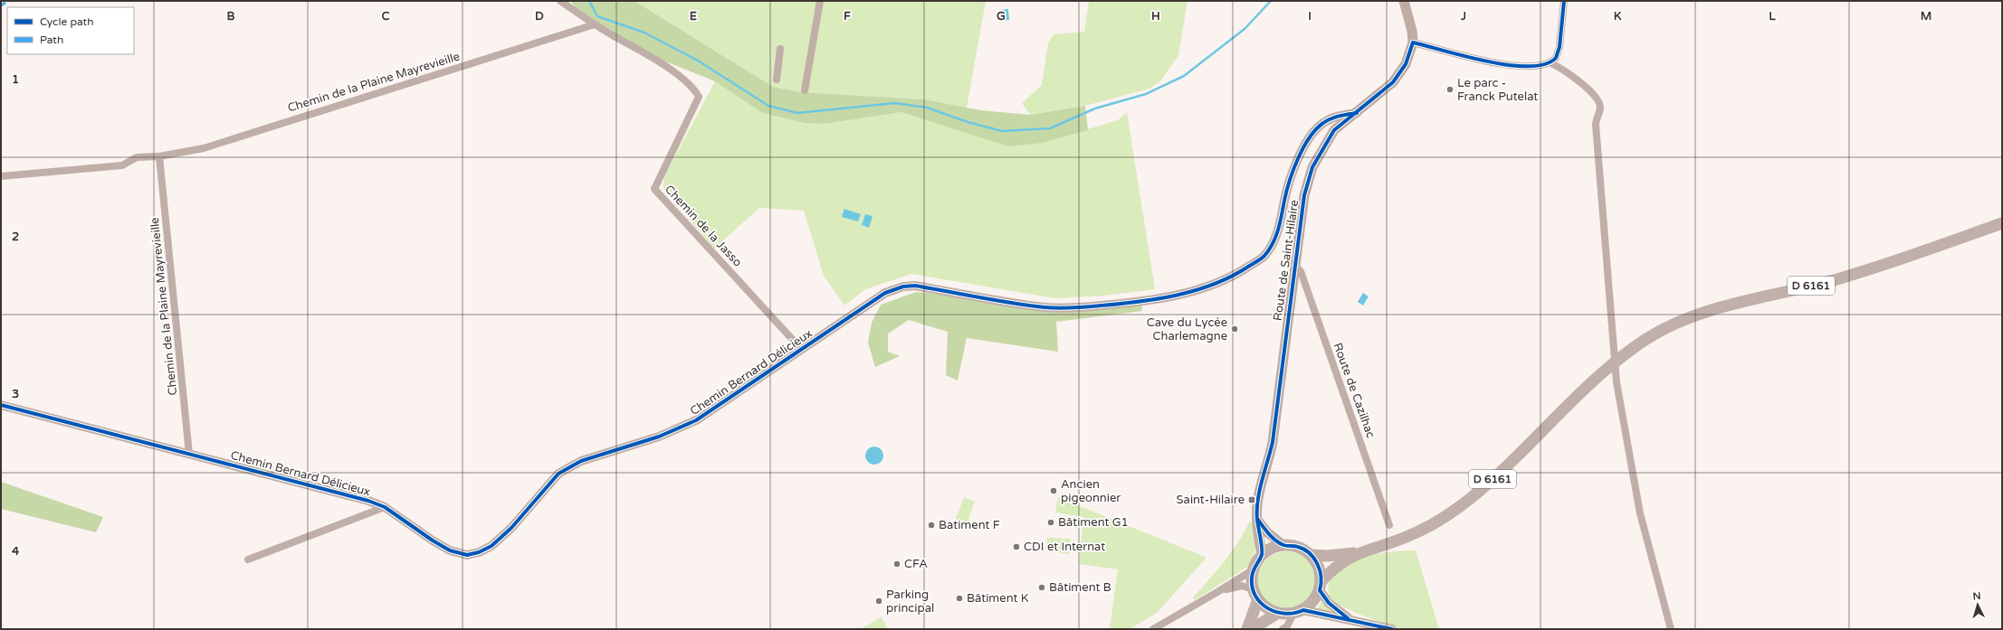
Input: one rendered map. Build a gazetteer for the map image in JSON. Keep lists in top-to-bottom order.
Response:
{
  "streets": {
    "main road": ["Route de Saint-Hilaire", "D 6161"],
    "street": [
      "Chemin de la Plaine Mayrevieille",
      "Chemin de la Jasso",
      "Chemin Bernard Délicieux",
      "Route de Cazilhac"
    ]
  },
  "crossings": [
    ["Chemin de la Plaine Mayrevieille", "Chemin de la Jasso"],
    ["Chemin de la Plaine Mayrevieille", "Chemin Bernard Délicieux"],
    ["Chemin de la Jasso", "Chemin Bernard Délicieux"],
    ["Route de Saint-Hilaire", "D 6161"],
    ["Route de Saint-Hilaire", "Chemin Bernard Délicieux"],
    ["Route de Saint-Hilaire", "Route de Cazilhac"]
  ],
  "places": {
    "other": [
      "Le parc - Franck Putelat",
      "Cave du Lycée Charlemagne",
      "Ancien pigeonnier",
      "Bâtiment G1",
      "Batiment F",
      "CDI et Internat",
      "CFA",
      "Bâtiment B",
      "Bâtiment K",
      "Parking principal"
    ],
    "transit": ["Saint-Hilaire"]
  },
  "legend": ["Cycle path", "Path"],
  "north": "top",
  "grid": {
    "columns": [
      "B",
      "C",
      "D",
      "E",
      "F",
      "G",
      "H",
      "I",
      "J",
      "K",
      "L",
      "M"
    ],
    "rows": [
      "1",
      "2",
      "3",
      "4"
    ]
  }
}
